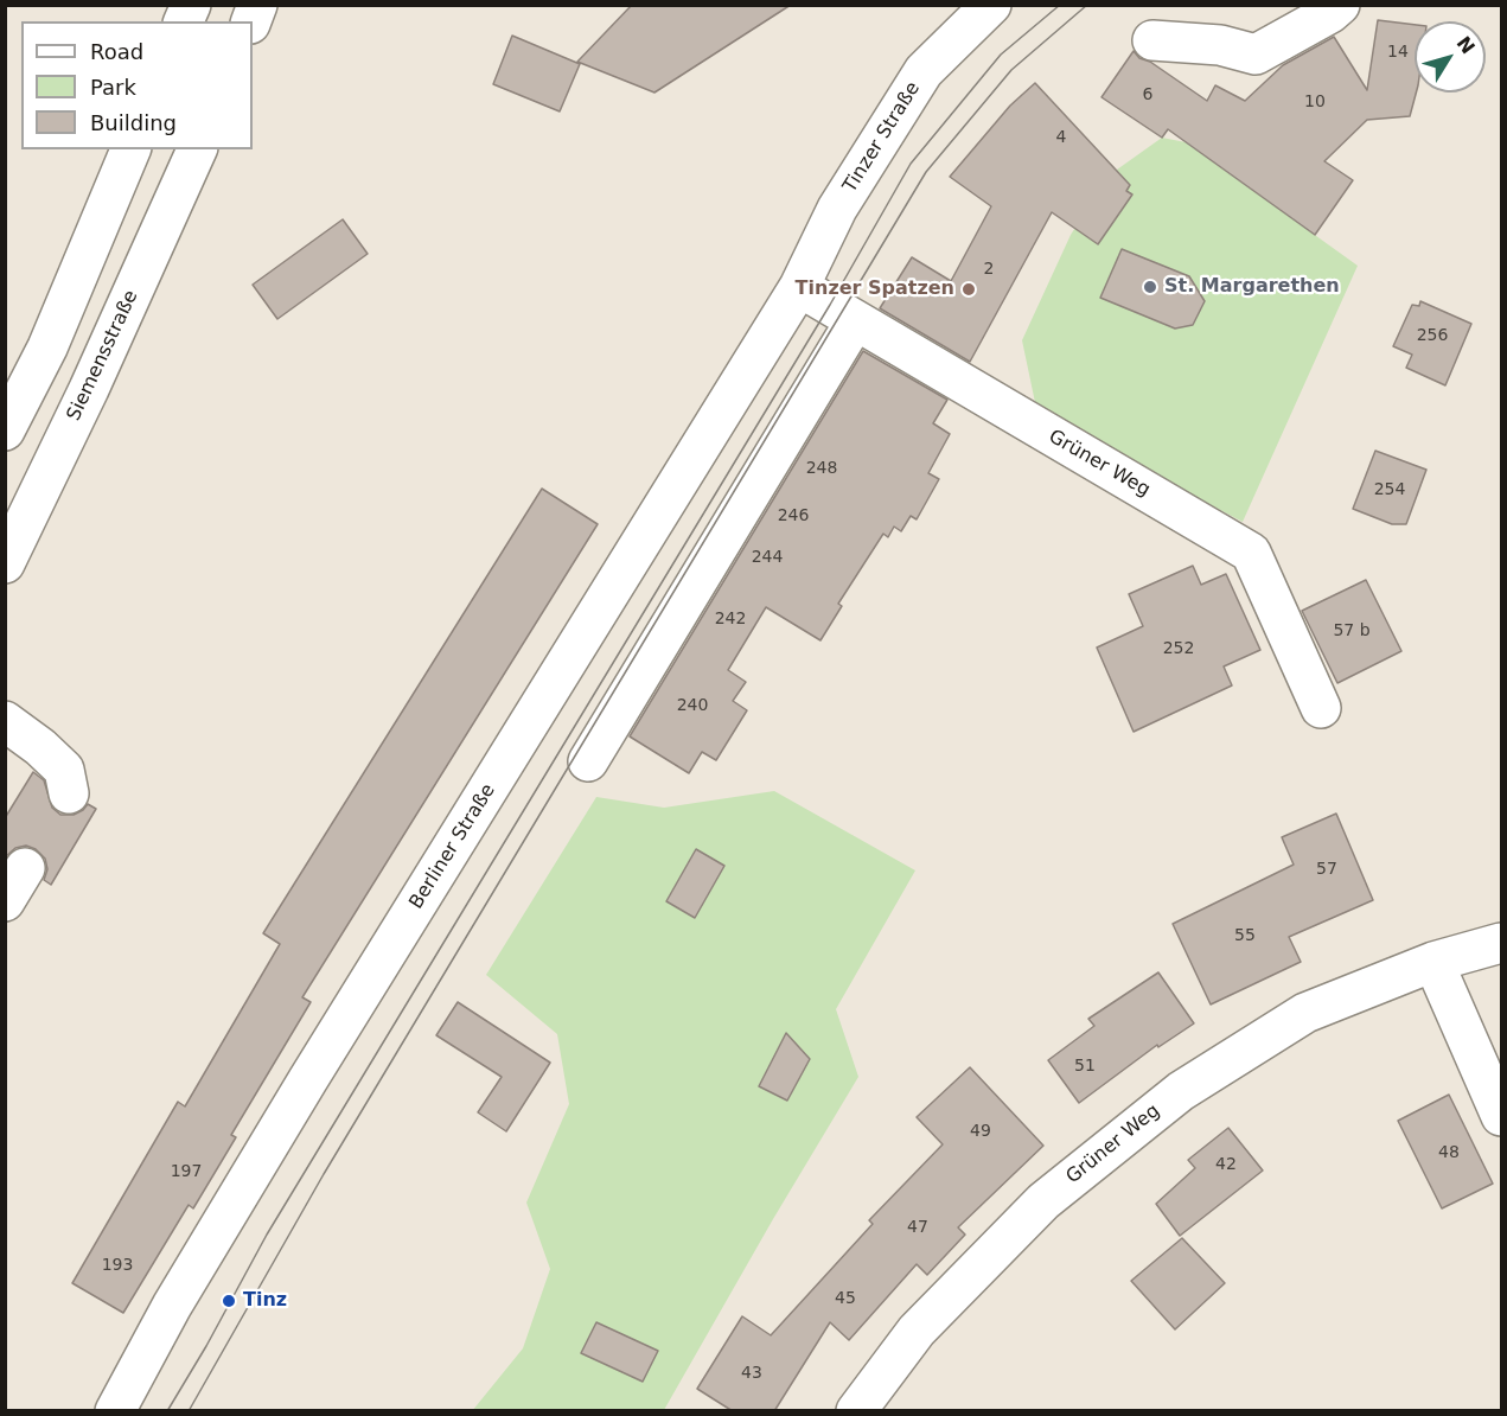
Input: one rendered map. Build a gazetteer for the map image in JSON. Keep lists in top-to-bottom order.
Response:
{
  "streets": {
    "street": [
      "Tinzer Straße",
      "Siemensstraße",
      "Grüner Weg",
      "Berliner Straße"
    ]
  },
  "crossings": [
    ["Tinzer Straße", "Grüner Weg"],
    ["Tinzer Straße", "Berliner Straße"],
    ["Grüner Weg", "Berliner Straße"]
  ],
  "places": ["St. Margarethen", "Tinzer Spatzen", "Tinz"],
  "house_numbers": [
    "14",
    "6",
    "10",
    "4",
    "2",
    "256",
    "248",
    "254",
    "246",
    "244",
    "242",
    "57 b",
    "252",
    "240",
    "57",
    "55",
    "51",
    "49",
    "48",
    "42",
    "197",
    "47",
    "193",
    "45",
    "43"
  ],
  "legend": ["Road", "Park", "Building"],
  "north": "top right"
}
